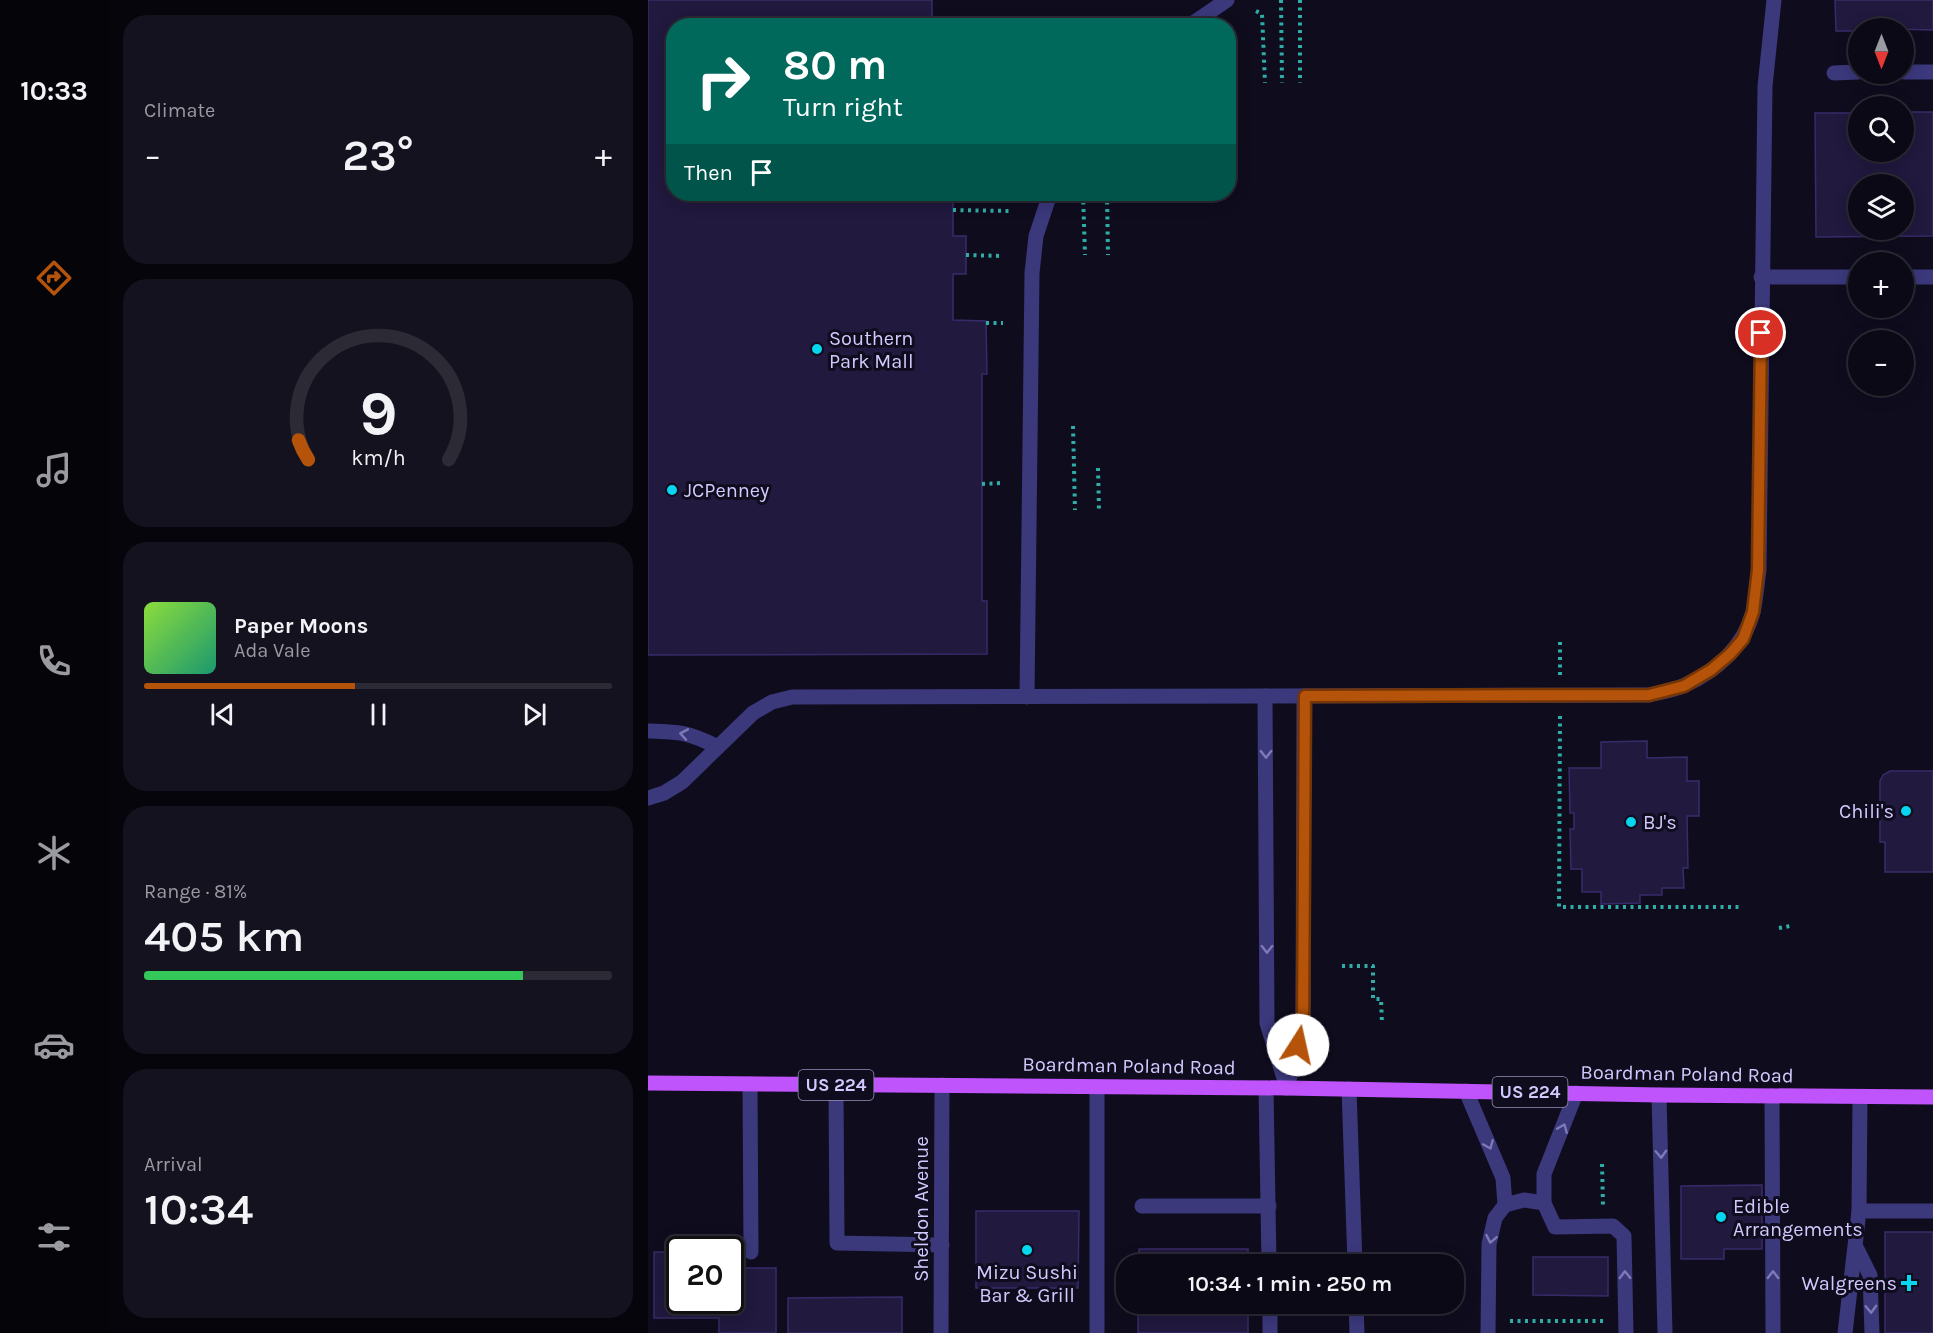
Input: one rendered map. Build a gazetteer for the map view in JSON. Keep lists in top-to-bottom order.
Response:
{
  "streets": {
    "main road": ["Boardman Poland Road", "US 224"],
    "street": ["Sheldon Avenue"]
  },
  "crossings": [
    ["Boardman Poland Road", "Sheldon Avenue"]
  ],
  "places": {
    "other": [
      "Southern Park Mall",
      "JCPenney",
      "Chili's",
      "BJ's",
      "Edible Arrangements",
      "Mizu Sushi Bar & Grill"
    ],
    "health": ["Walgreens"]
  },
  "north": "bottom",
  "page": {
    "tabs": "10:33",
    "tile": [
      "Climate",
      ["Range · 81%", "405 km"],
      ["Arrival", "10:34"]
    ],
    "map_buttons": ["+", "−"],
    "turn": ["80 m", "Turn right"],
    "heat": ["−", "23°", "+"],
    "then": "Then",
    "song": ["Paper Moons", "Ada Vale"],
    "limit": "20",
    "trip": "10:34 · 1 min · 250 m",
    "gauge": ["9", "km/h"]
  }
}
